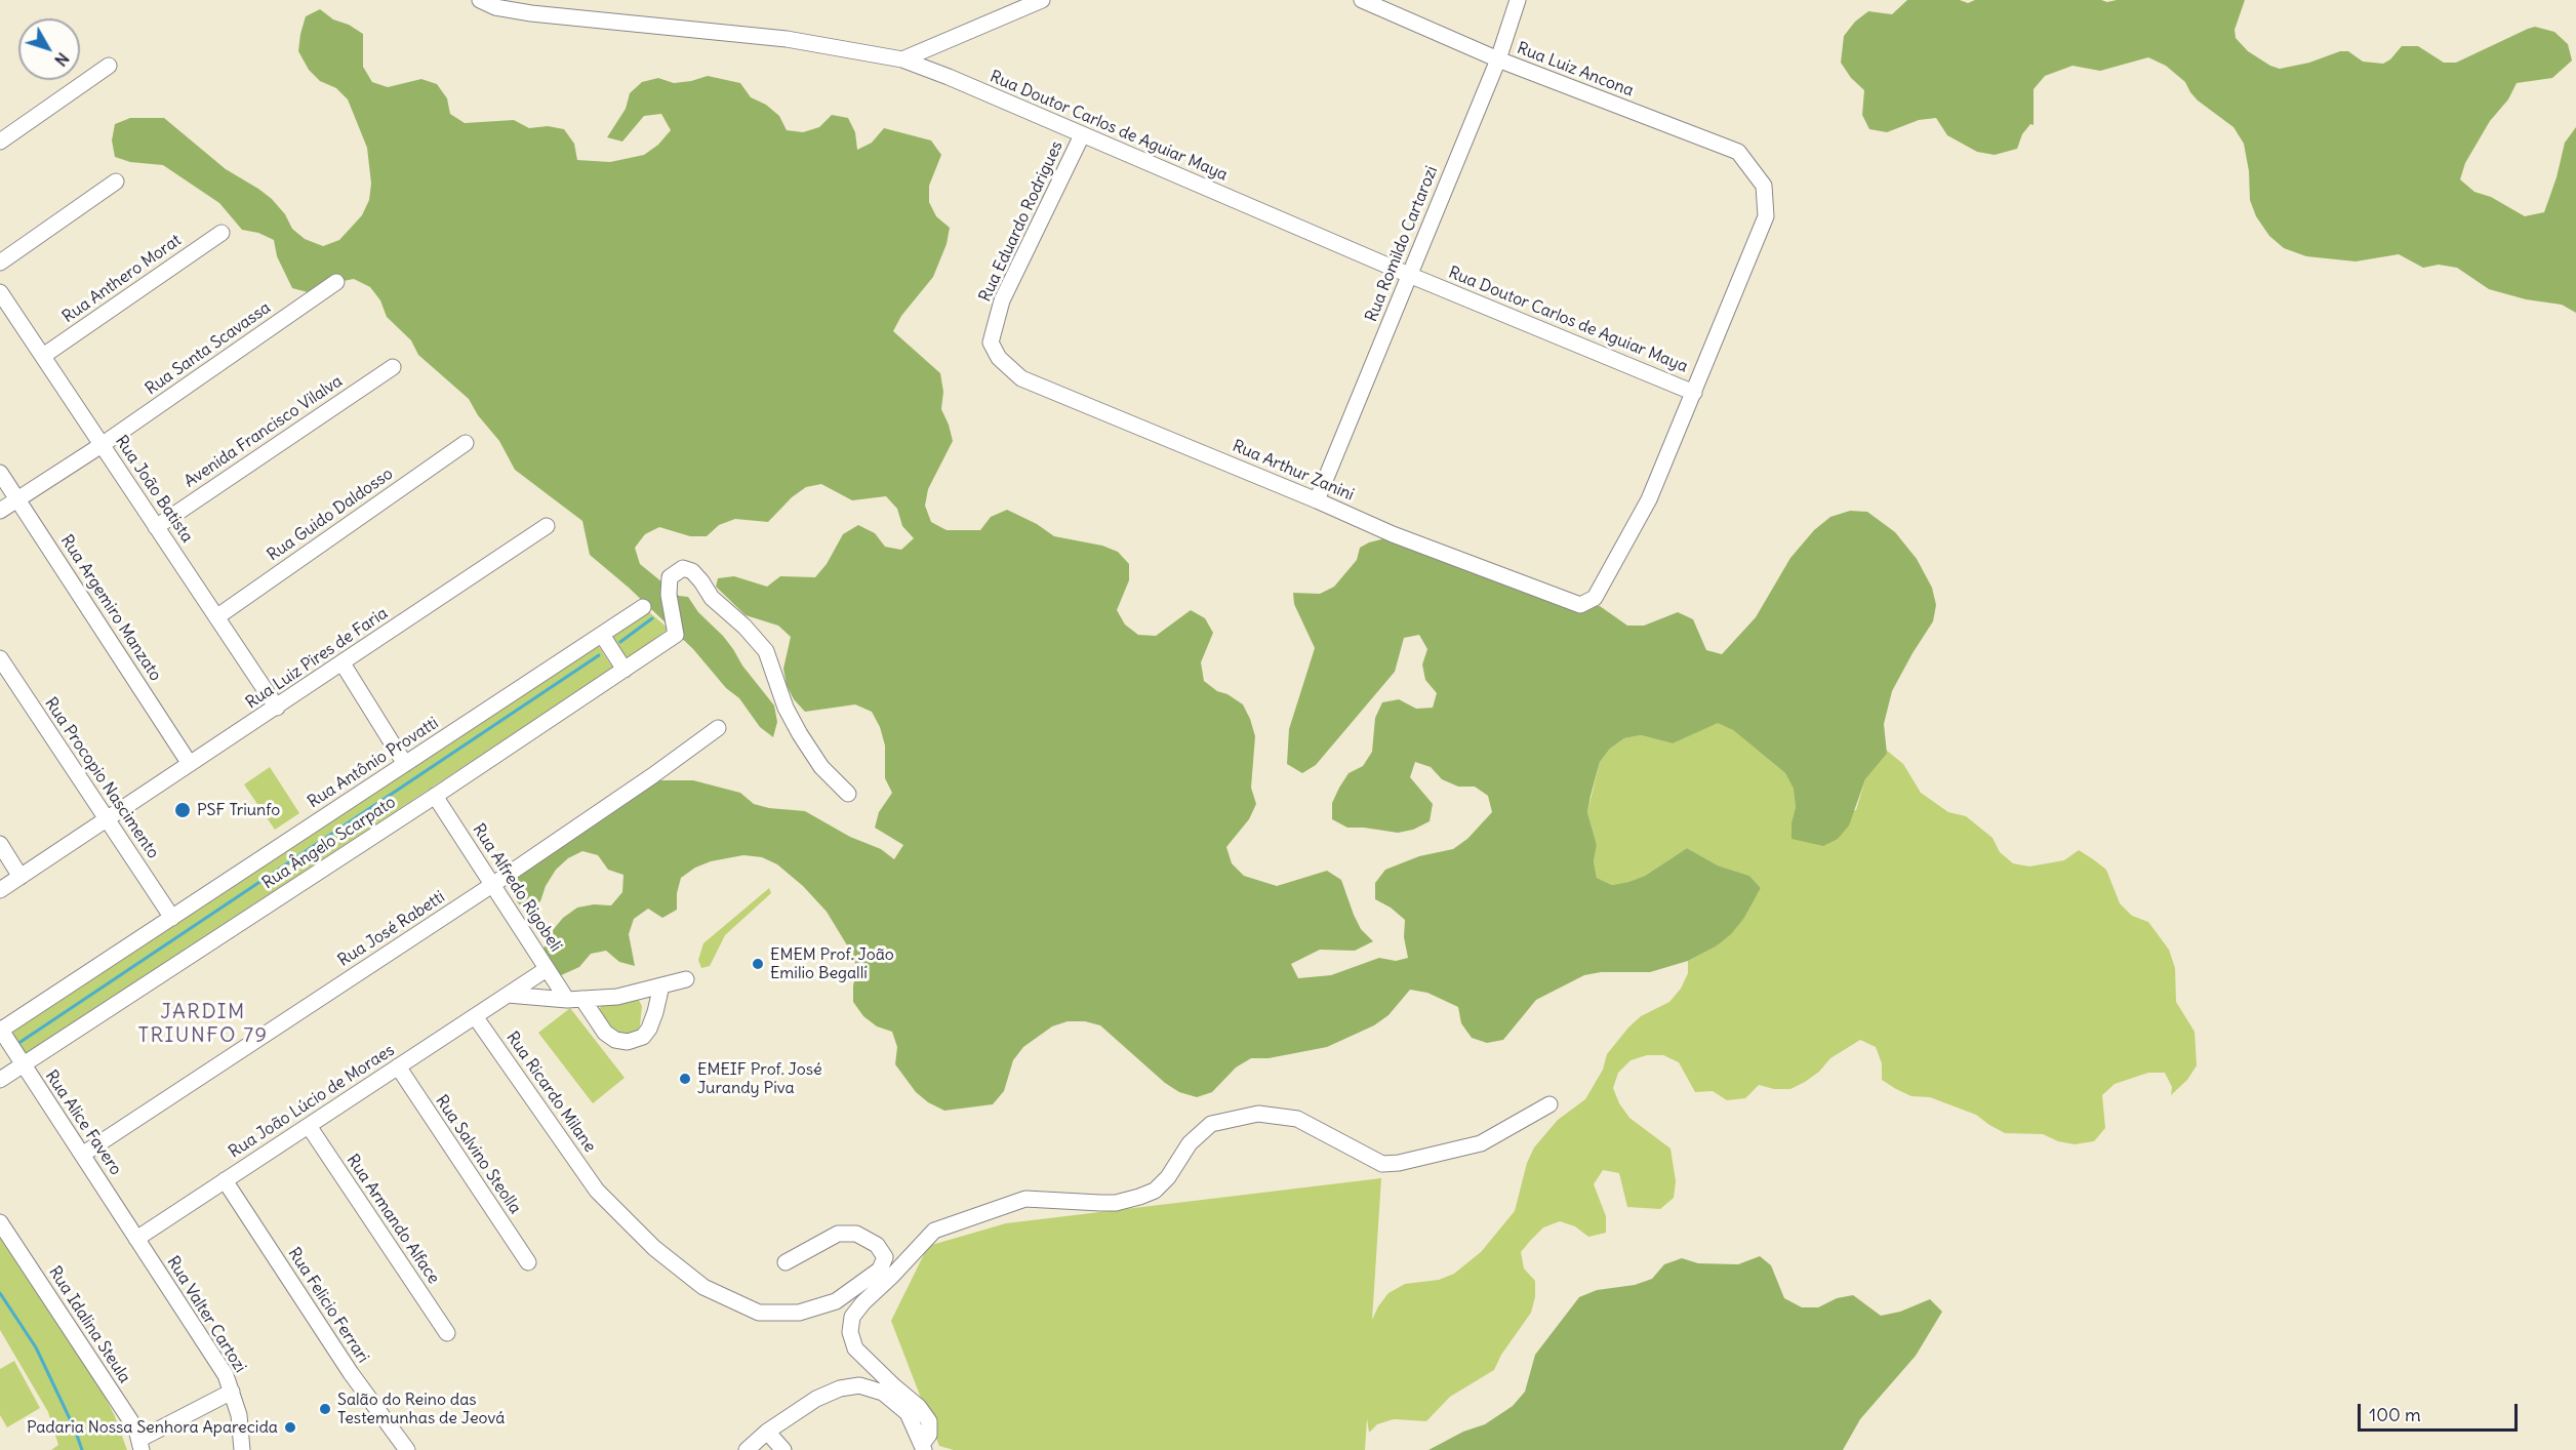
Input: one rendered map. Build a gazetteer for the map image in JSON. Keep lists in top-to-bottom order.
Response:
{
  "streets": {
    "street": [
      "Rua Luiz Ancona",
      "Rua Doutor Carlos de Aguiar Maya",
      "Rua Eduardo Rodrigues",
      "Rua Romildo Cartarozi",
      "Rua Anthero Morat",
      "Rua Santa Scavassa",
      "Avenida Francisco Vilalva",
      "Rua Arthur Zanini",
      "Rua João Batista",
      "Rua Guido Daldosso",
      "Rua Argemiro Manzato",
      "Rua Luiz Pires de Faria",
      "Rua Antônio Provatti",
      "Rua Procopio Nascimento",
      "Rua Ângelo Scarpato",
      "Rua Alfredo Rigobeli",
      "Rua José Rabetti",
      "Rua Ricardo Milane",
      "Rua João Lúcio de Moraes",
      "Rua Alice Favero",
      "Rua Salvino Steolla",
      "Rua Armando Alface",
      "Rua Felicio Ferrari",
      "Rua Valter Cartozi",
      "Rua Idalina Steula"
    ]
  },
  "crossings": [
    ["Rua Luiz Ancona", "Rua Doutor Carlos de Aguiar Maya"],
    ["Rua Luiz Ancona", "Rua Romildo Cartarozi"],
    ["Rua Luiz Ancona", "Rua Arthur Zanini"],
    ["Rua Doutor Carlos de Aguiar Maya", "Rua Eduardo Rodrigues"],
    ["Rua Doutor Carlos de Aguiar Maya", "Rua Romildo Cartarozi"],
    ["Rua Doutor Carlos de Aguiar Maya", "Rua Arthur Zanini"],
    ["Rua Eduardo Rodrigues", "Rua Arthur Zanini"],
    ["Rua Romildo Cartarozi", "Rua Arthur Zanini"],
    ["Rua Anthero Morat", "Rua João Batista"],
    ["Rua Santa Scavassa", "Rua João Batista"],
    ["Rua Santa Scavassa", "Rua Argemiro Manzato"],
    ["Avenida Francisco Vilalva", "Rua João Batista"],
    ["Rua João Batista", "Rua Guido Daldosso"],
    ["Rua João Batista", "Rua Luiz Pires de Faria"],
    ["Rua Argemiro Manzato", "Rua Luiz Pires de Faria"],
    ["Rua Luiz Pires de Faria", "Rua Procopio Nascimento"],
    ["Rua Antônio Provatti", "Rua Procopio Nascimento"],
    ["Rua Antônio Provatti", "Rua Alice Favero"],
    ["Rua Ângelo Scarpato", "Rua Alfredo Rigobeli"],
    ["Rua Ângelo Scarpato", "Rua Alice Favero"],
    ["Rua Alfredo Rigobeli", "Rua José Rabetti"],
    ["Rua Alfredo Rigobeli", "Rua João Lúcio de Moraes"],
    ["Rua José Rabetti", "Rua Alice Favero"],
    ["Rua Ricardo Milane", "Rua João Lúcio de Moraes"],
    ["Rua João Lúcio de Moraes", "Rua Alice Favero"],
    ["Rua João Lúcio de Moraes", "Rua Salvino Steolla"],
    ["Rua João Lúcio de Moraes", "Rua Armando Alface"],
    ["Rua João Lúcio de Moraes", "Rua Felicio Ferrari"],
    ["Rua João Lúcio de Moraes", "Rua Valter Cartozi"],
    ["Rua Alice Favero", "Rua Valter Cartozi"]
  ],
  "districts": ["JARDIM TRIUNFO 79"],
  "places": [
    "PSF Triunfo",
    "EMEM Prof. João Emilio Begalli",
    "EMEIF Prof. José Jurandy Piva",
    "Salão do Reino das Testemunhas de Jeová",
    "Padaria Nossa Senhora Aparecida"
  ],
  "scale_bar": "100 m",
  "north": "bottom right"
}
